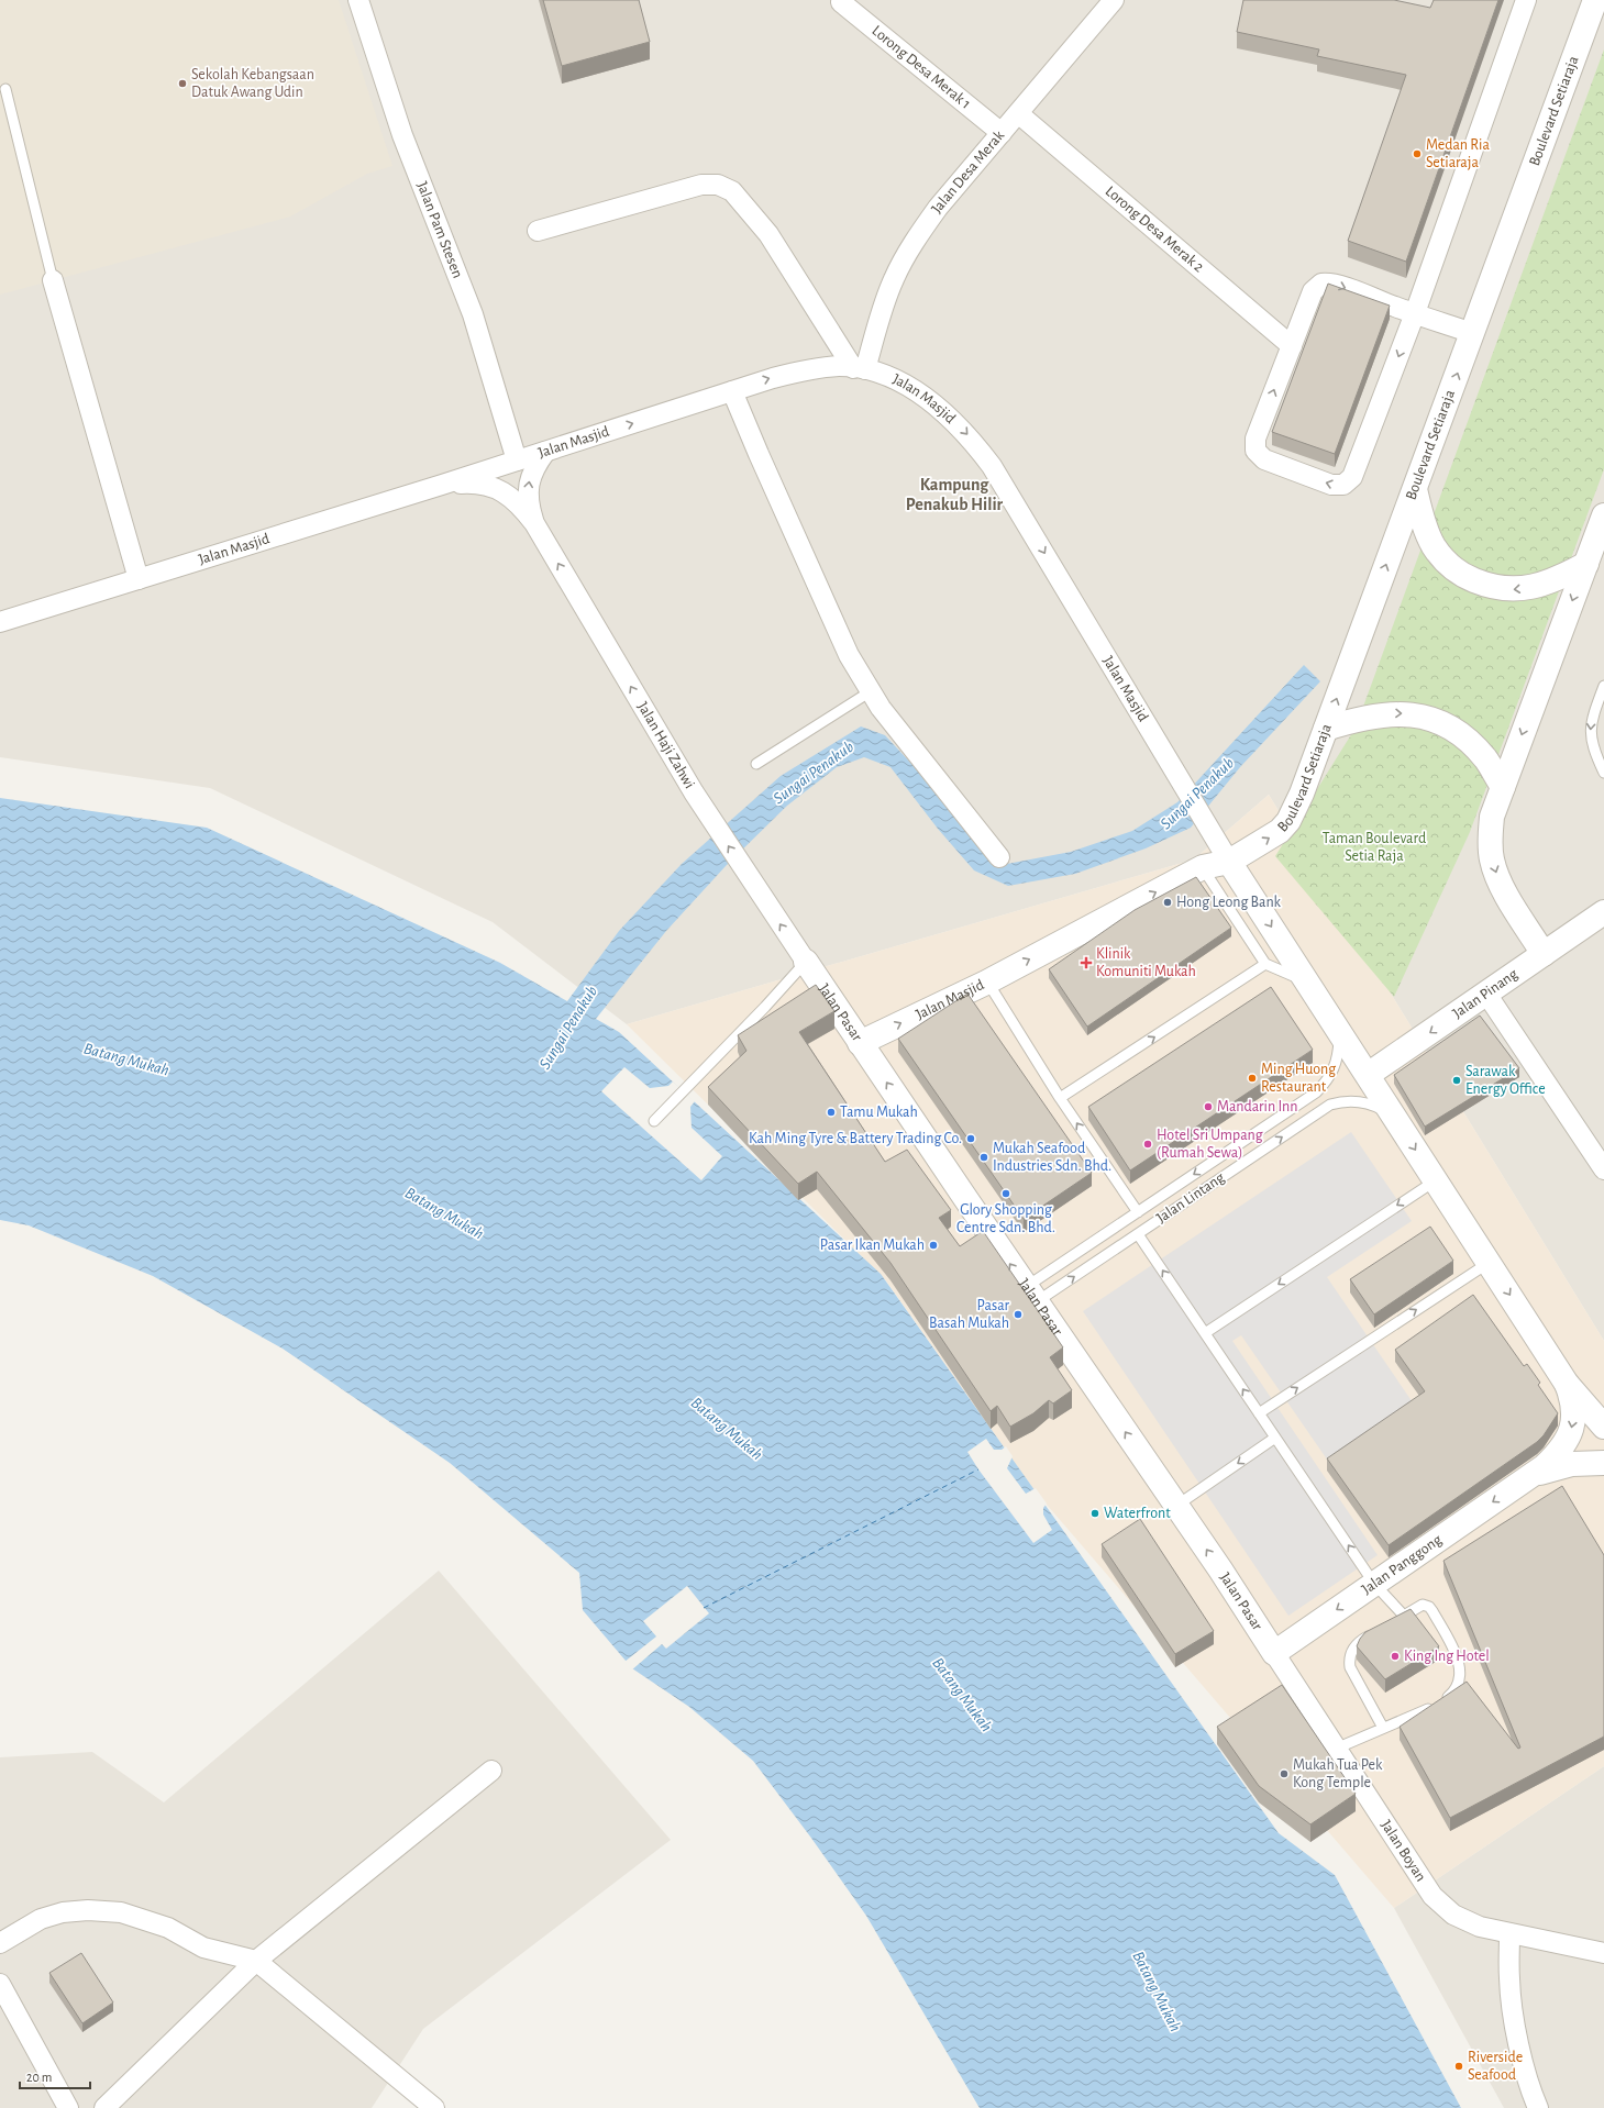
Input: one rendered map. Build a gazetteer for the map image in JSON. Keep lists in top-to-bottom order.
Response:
{
  "streets": {
    "street": [
      "Lorong Desa Merak 1",
      "Boulevard Setiaraja",
      "Jalan Desa Merak",
      "Jalan Pam Stesen",
      "Lorong Desa Merak 2",
      "Jalan Masjid",
      "Jalan Haji Zahwi",
      "Jalan Pinang",
      "Jalan Pasar",
      "Jalan Panggong",
      "Jalan Boyan"
    ],
    "lane": ["Jalan Lintang"]
  },
  "crossings": [
    ["Lorong Desa Merak 1", "Jalan Desa Merak"],
    ["Boulevard Setiaraja", "Jalan Masjid"],
    ["Jalan Desa Merak", "Lorong Desa Merak 2"],
    ["Jalan Desa Merak", "Jalan Masjid"],
    ["Jalan Pam Stesen", "Jalan Masjid"],
    ["Jalan Masjid", "Jalan Haji Zahwi"],
    ["Jalan Masjid", "Jalan Pasar"],
    ["Jalan Haji Zahwi", "Jalan Pasar"],
    ["Jalan Pasar", "Jalan Lintang"],
    ["Jalan Pasar", "Jalan Panggong"],
    ["Jalan Pasar", "Jalan Boyan"],
    ["Jalan Panggong", "Jalan Boyan"]
  ],
  "one_way": [
    "Jalan Haji Zahwi",
    "Jalan Pinang",
    "Jalan Pasar",
    "Jalan Panggong"
  ],
  "districts": ["Kampung Penakub Hilir"],
  "water": ["Sungai Penakub", "Batang Mukah"],
  "parks": ["Taman Boulevard Setia Raja"],
  "places": {
    "other": [
      "Sekolah Kebangsaan Datuk Awang Udin",
      "Medan Ria Setiaraja",
      "Hong Leong Bank",
      "Ming Huong Restaurant",
      "Sarawak Energy Office",
      "Mandarin Inn",
      "Tamu Mukah",
      "Kah Ming Tyre & Battery Trading Co.",
      "Hotel Sri Umpang (Rumah Sewa)",
      "Mukah Seafood Industries Sdn. Bhd.",
      "Glory Shopping Centre Sdn. Bhd.",
      "Pasar Ikan Mukah",
      "Pasar Basah Mukah",
      "Waterfront",
      "King Ing Hotel",
      "Mukah Tua Pek Kong Temple",
      "Riverside Seafood"
    ],
    "health": ["Klinik Komuniti Mukah"]
  },
  "scale_bar": "20 m"
}
